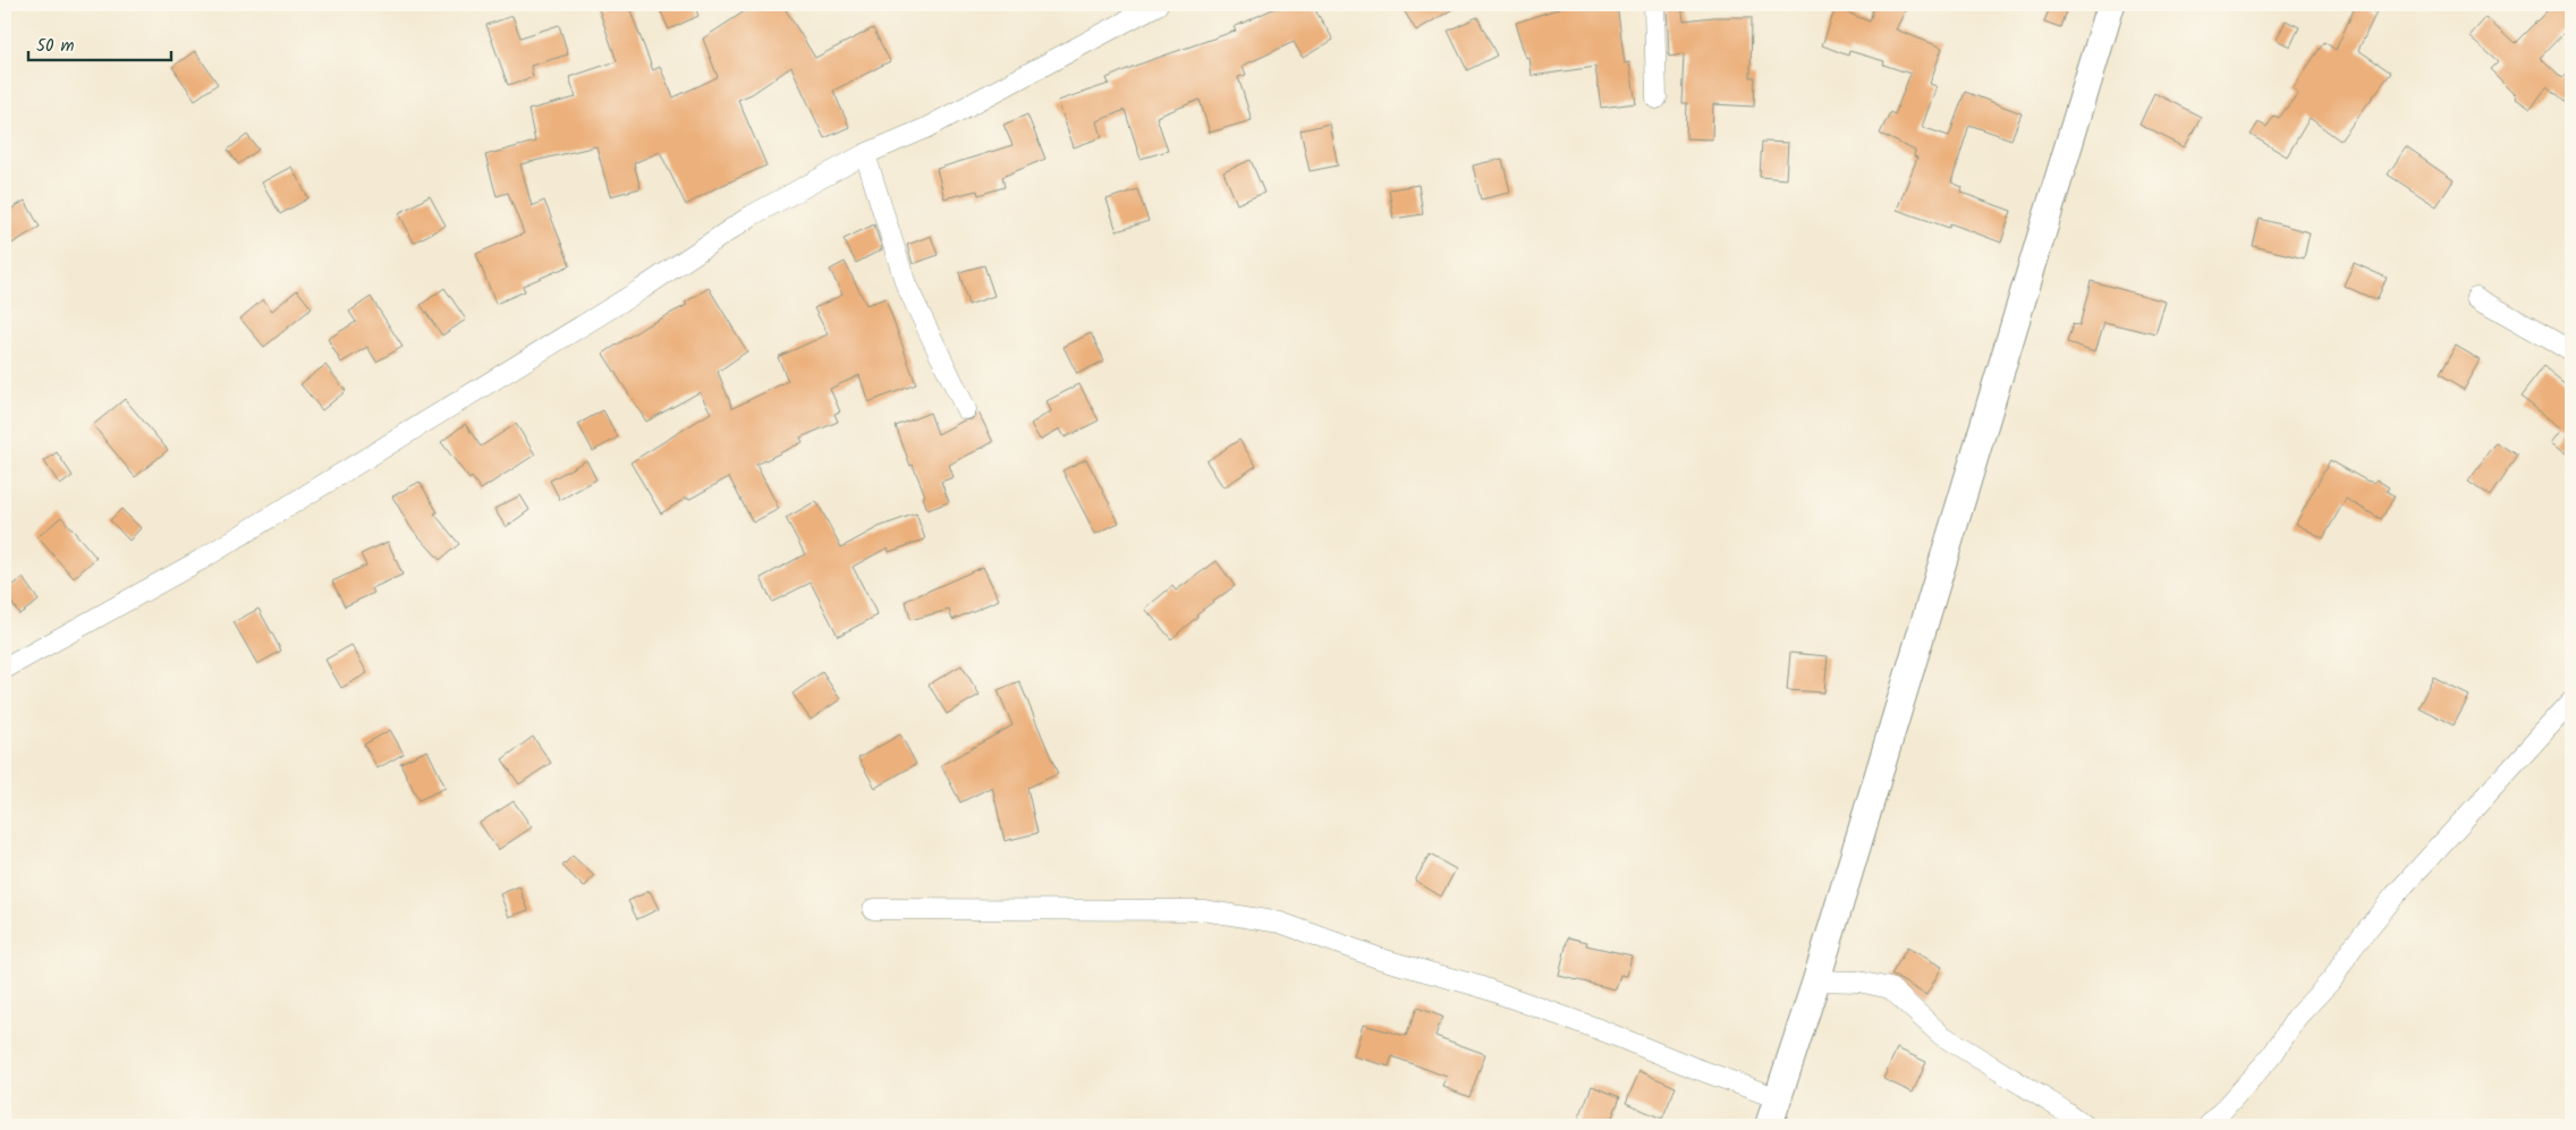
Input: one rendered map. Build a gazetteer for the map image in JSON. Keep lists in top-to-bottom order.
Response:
{
  "scale_bar": "50 m"
}
